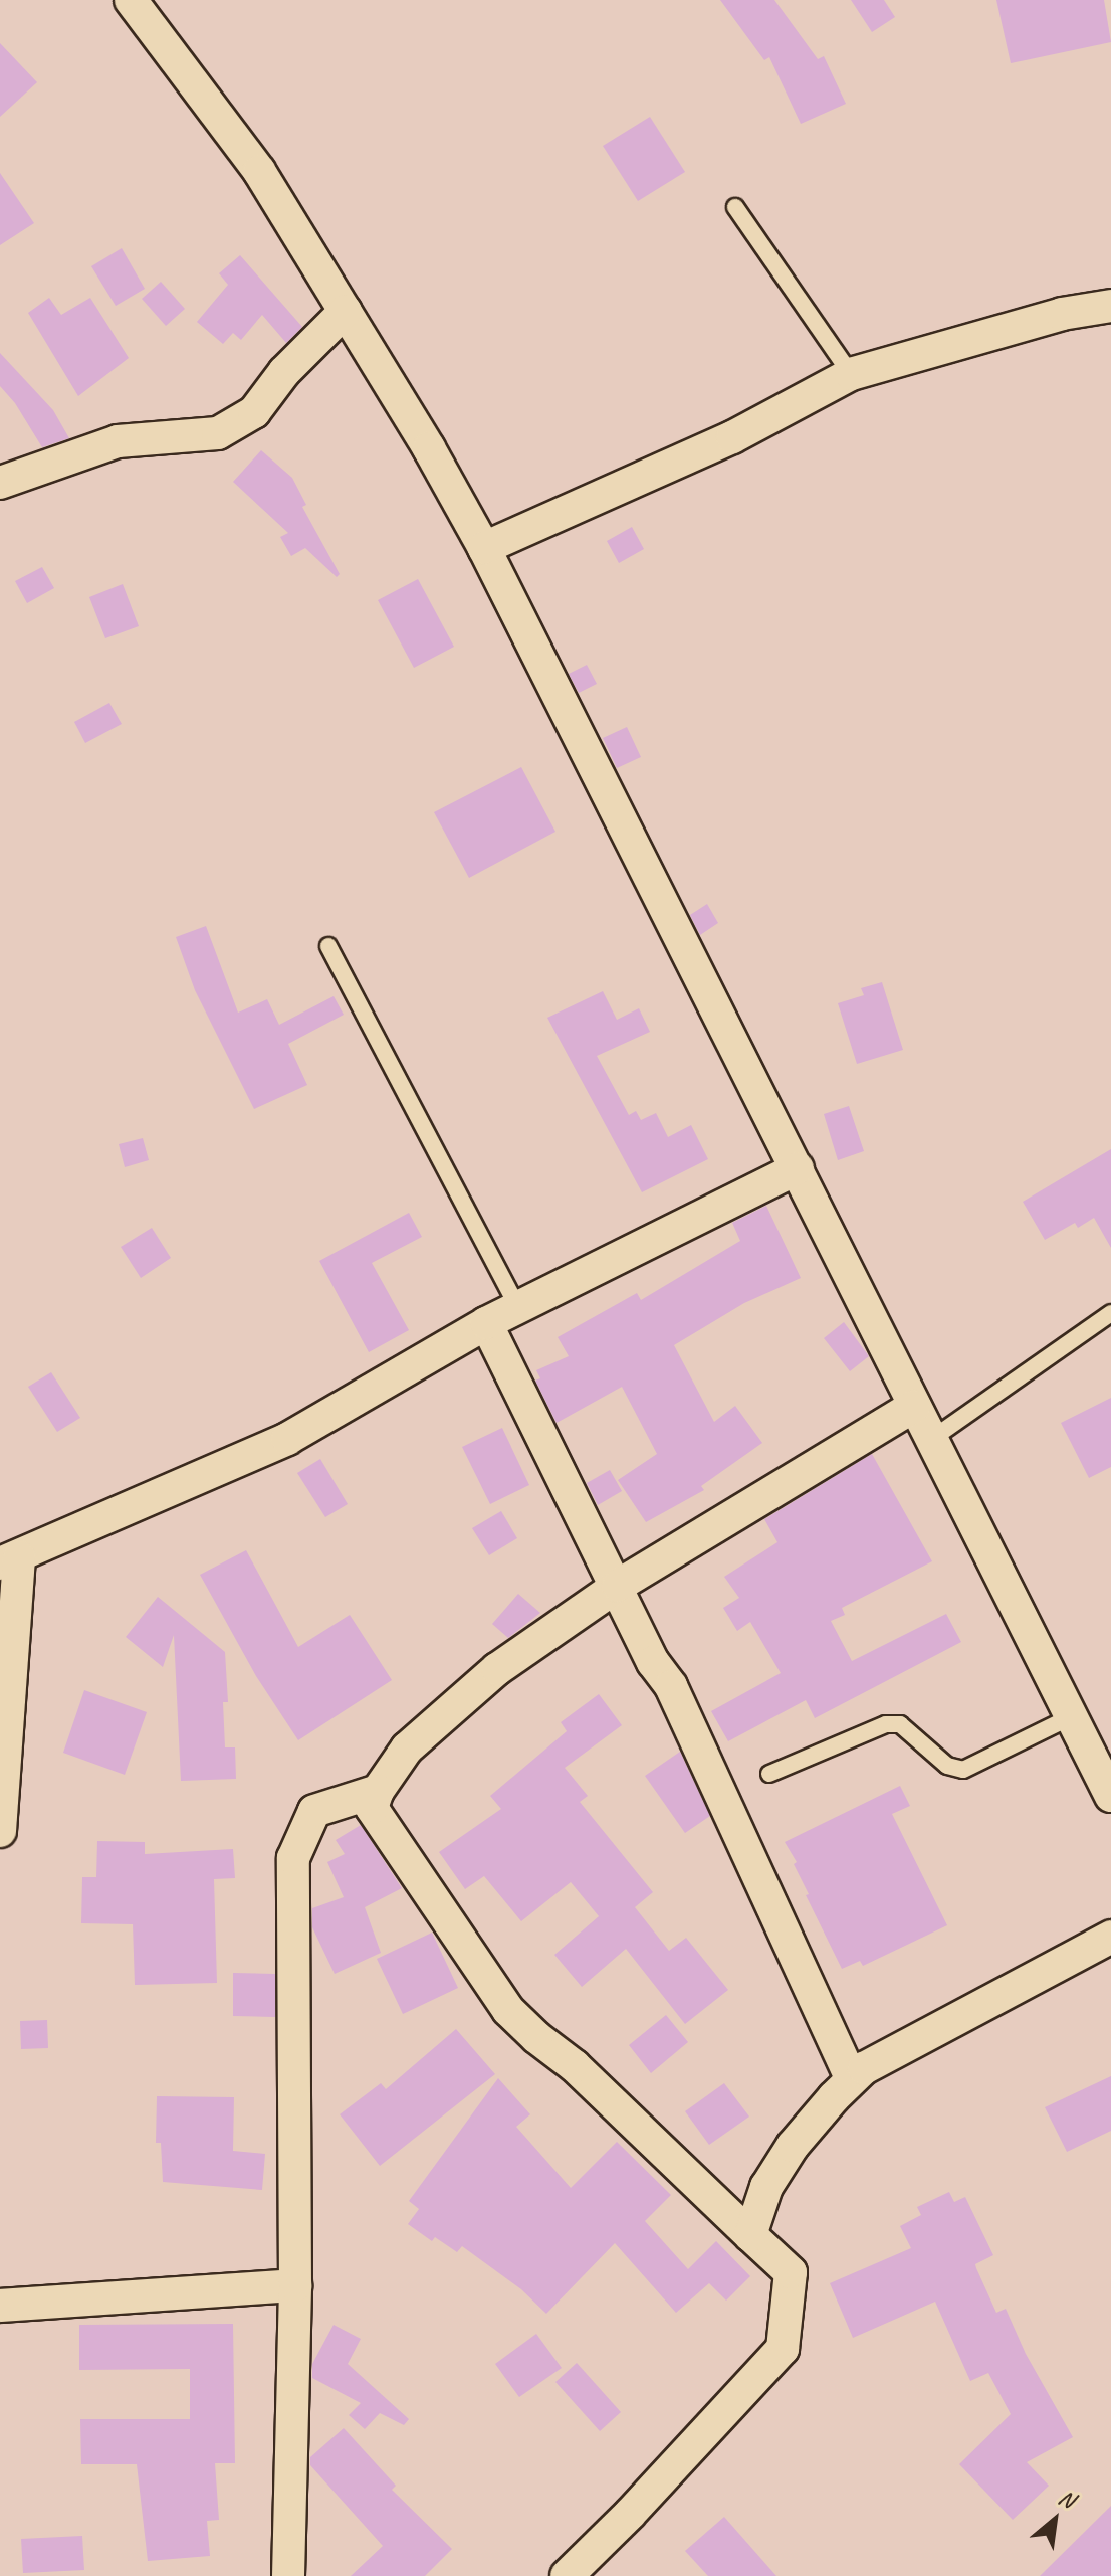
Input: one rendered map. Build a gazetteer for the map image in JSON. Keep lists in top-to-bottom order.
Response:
{
  "north": "top right"
}
